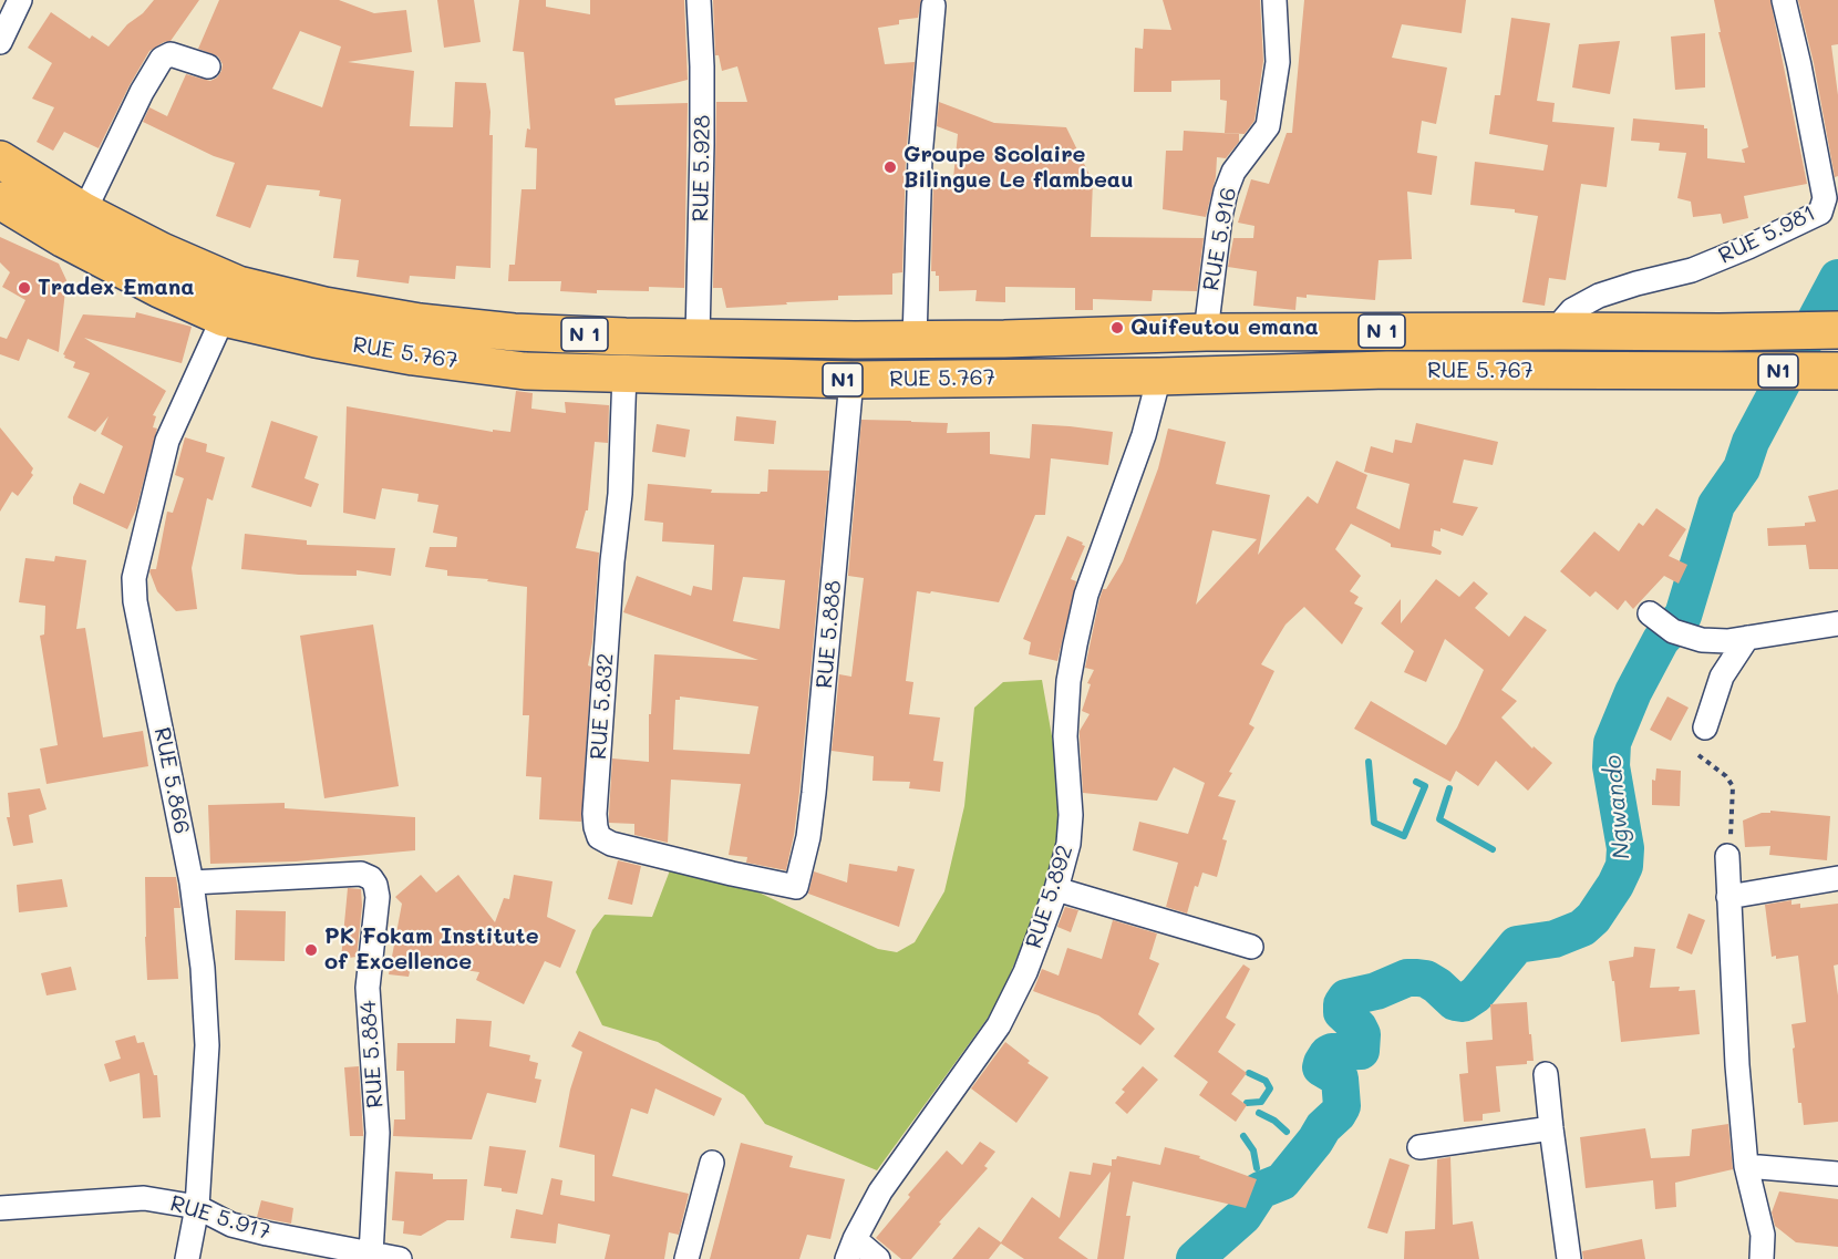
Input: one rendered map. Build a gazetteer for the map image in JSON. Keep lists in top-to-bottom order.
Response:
{
  "streets": {
    "highway": ["N 1", "RUE 5.767", "N1"],
    "street": [
      "RUE 5.928",
      "RUE 5.981",
      "RUE 5.916",
      "RUE 5.888",
      "RUE 5.832",
      "RUE 5.866",
      "RUE 5.892",
      "RUE 5.884",
      "RUE 5.917"
    ]
  },
  "crossings": [
    ["RUE 5.928", "N 1"],
    ["RUE 5.981", "N 1"],
    ["RUE 5.916", "N 1"],
    ["N 1", "RUE 5.866"],
    ["RUE 5.767", "RUE 5.888"],
    ["RUE 5.767", "RUE 5.832"],
    ["RUE 5.767", "RUE 5.866"],
    ["RUE 5.767", "RUE 5.892"],
    ["RUE 5.888", "RUE 5.832"],
    ["RUE 5.866", "RUE 5.884"],
    ["RUE 5.866", "RUE 5.917"],
    ["RUE 5.884", "RUE 5.917"]
  ],
  "water": ["Ngwando"],
  "places": [
    "Groupe Scolaire Bilingue Le flambeau",
    "Tradex Emana",
    "Quifeutou emana",
    "PK Fokam Institute of Excellence"
  ]
}
